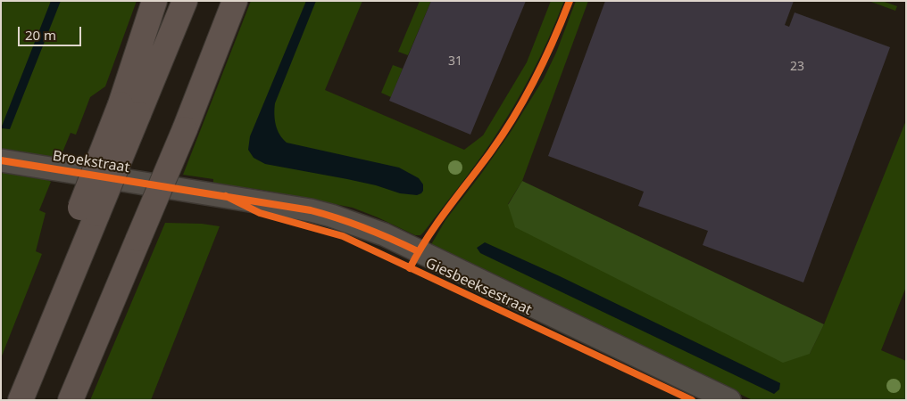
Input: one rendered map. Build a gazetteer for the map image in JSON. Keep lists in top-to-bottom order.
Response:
{
  "streets": {
    "street": ["Broekstraat", "Giesbeeksestraat"]
  },
  "crossings": [
    ["Broekstraat", "Giesbeeksestraat"]
  ],
  "house_numbers": ["31", "23"],
  "scale_bar": "20 m"
}
